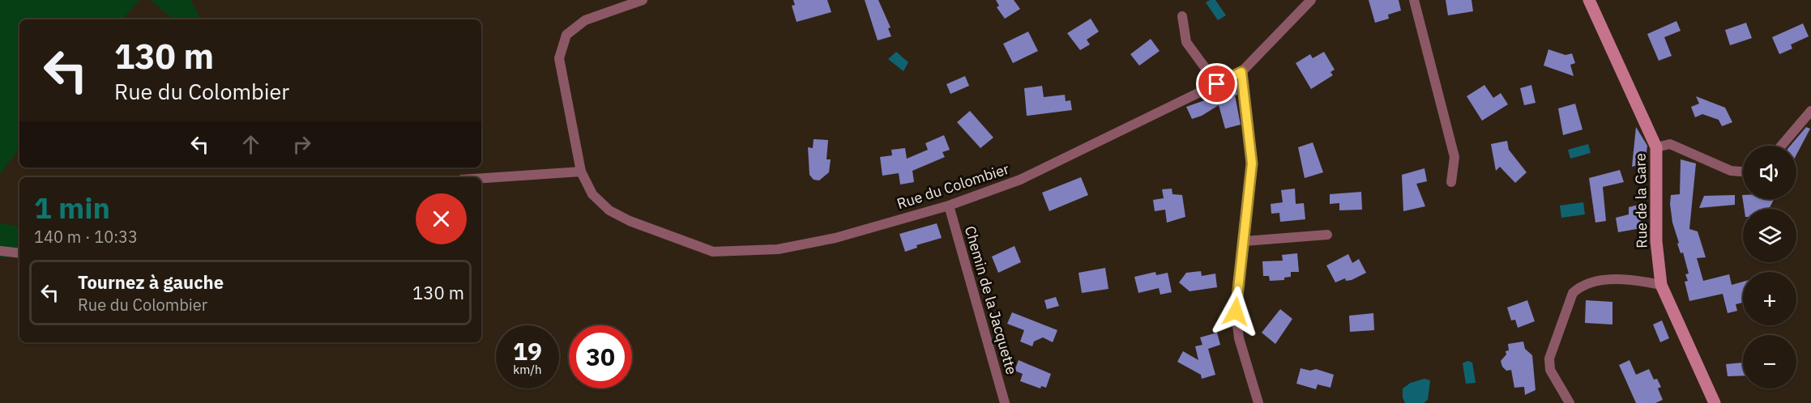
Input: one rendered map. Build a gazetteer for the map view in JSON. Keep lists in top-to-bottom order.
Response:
{
  "streets": {
    "street": ["Rue du Colombier", "Rue de la Gare", "Chemin de la Jacquette"]
  },
  "crossings": [
    ["Rue du Colombier", "Chemin de la Jacquette"]
  ],
  "page": {
    "turn": ["130 m", "Rue du Colombier"],
    "map_buttons": ["+", "−"],
    "heading": ["1 min", "140 m · 10:33"],
    "list": [
      {
        "name": "Tournez à gauche",
        "note": "Rue du Colombier",
        "value": "130 m"
      }
    ],
    "speed": "19 km/h",
    "limit": "30"
  }
}
